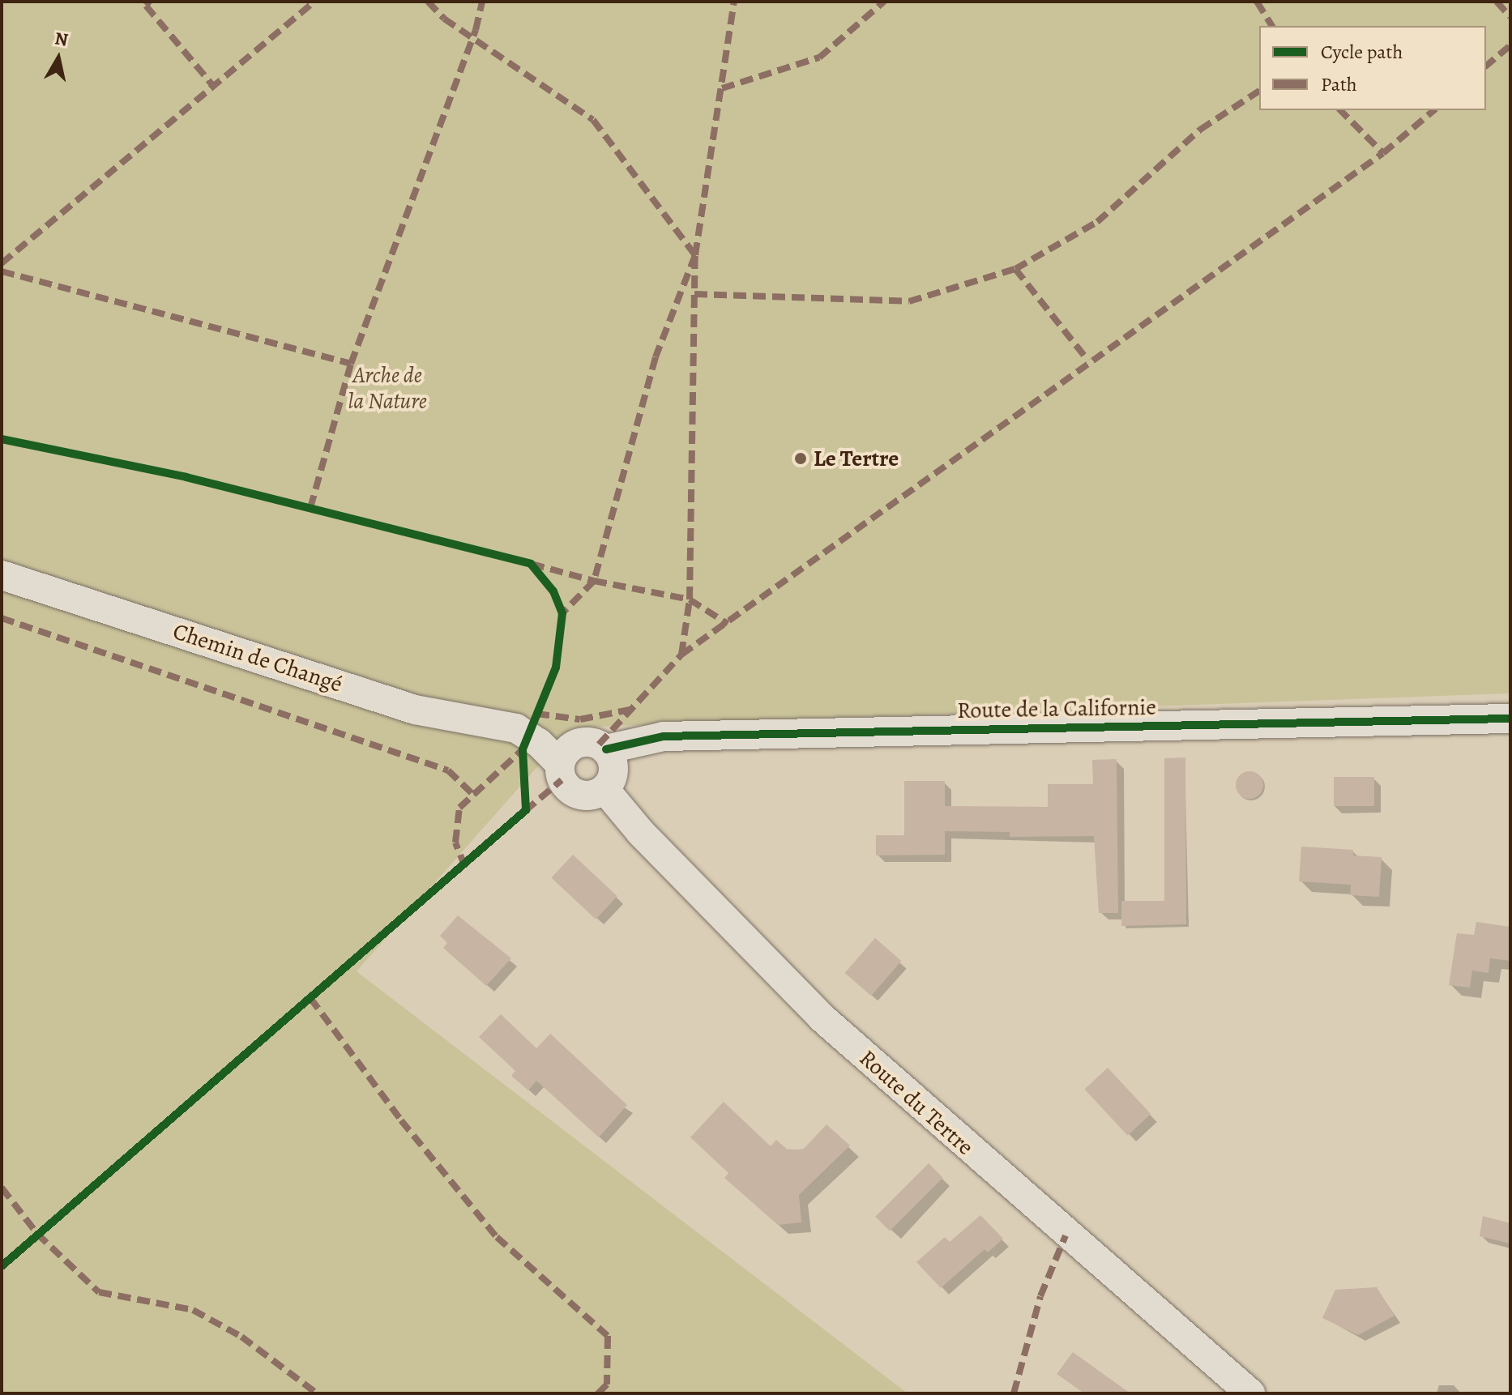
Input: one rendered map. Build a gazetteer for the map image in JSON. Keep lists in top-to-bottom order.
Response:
{
  "streets": {
    "street": ["Chemin de Changé", "Route de la Californie", "Route du Tertre"]
  },
  "crossings": [
    ["Chemin de Changé", "Route de la Californie"],
    ["Chemin de Changé", "Route du Tertre"],
    ["Route de la Californie", "Route du Tertre"]
  ],
  "parks": ["Arche de la Nature"],
  "places": ["Le Tertre"],
  "legend": ["Cycle path", "Path"],
  "north": "top"
}
